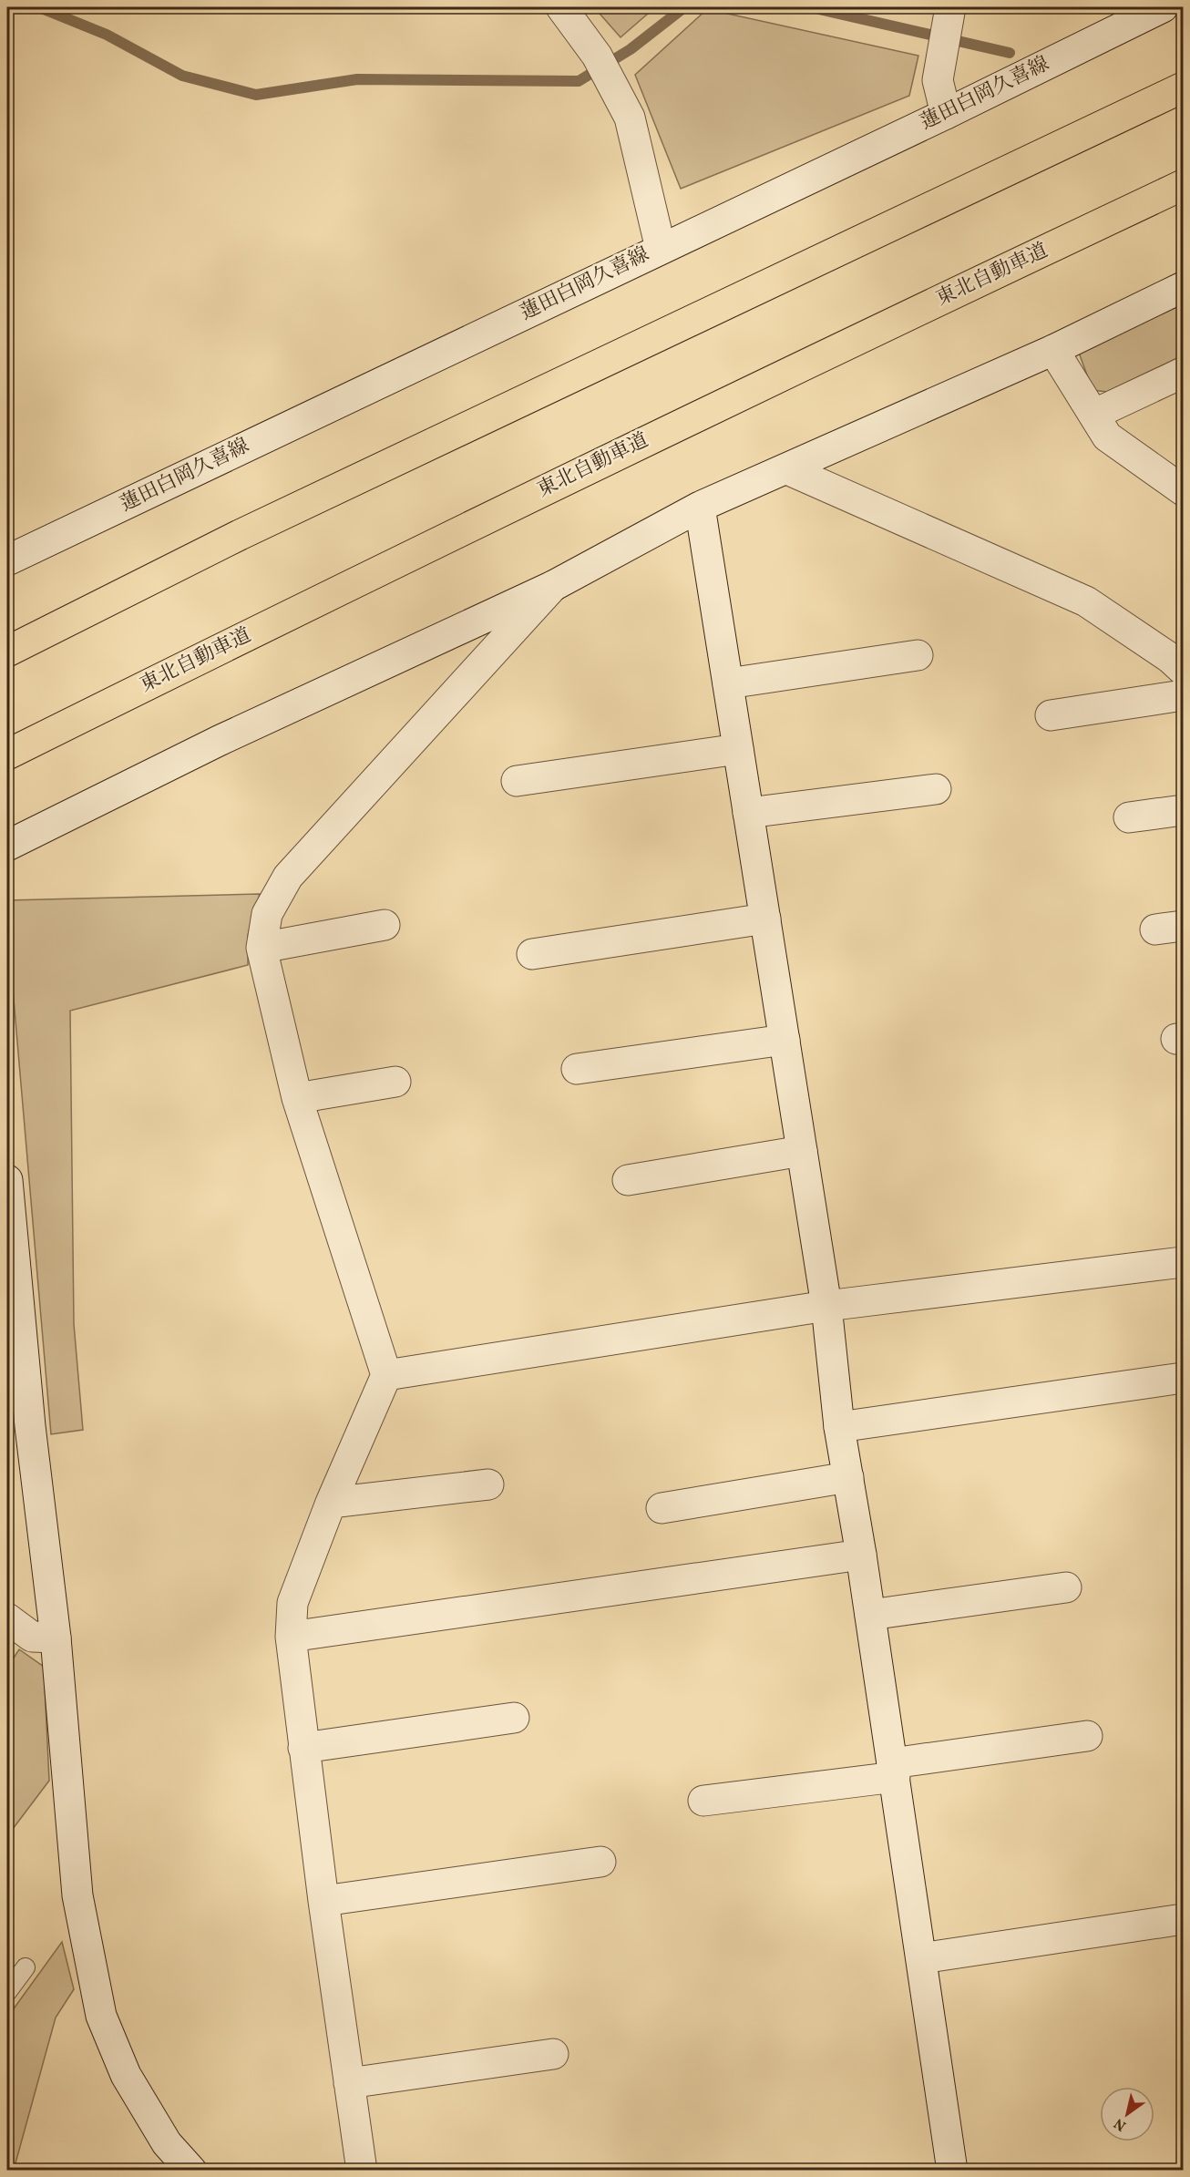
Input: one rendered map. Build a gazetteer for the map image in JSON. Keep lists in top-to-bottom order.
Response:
{
  "streets": {
    "highway": ["東北自動車道"],
    "street": ["蓮田白岡久喜線"]
  },
  "north": "bottom left"
}
